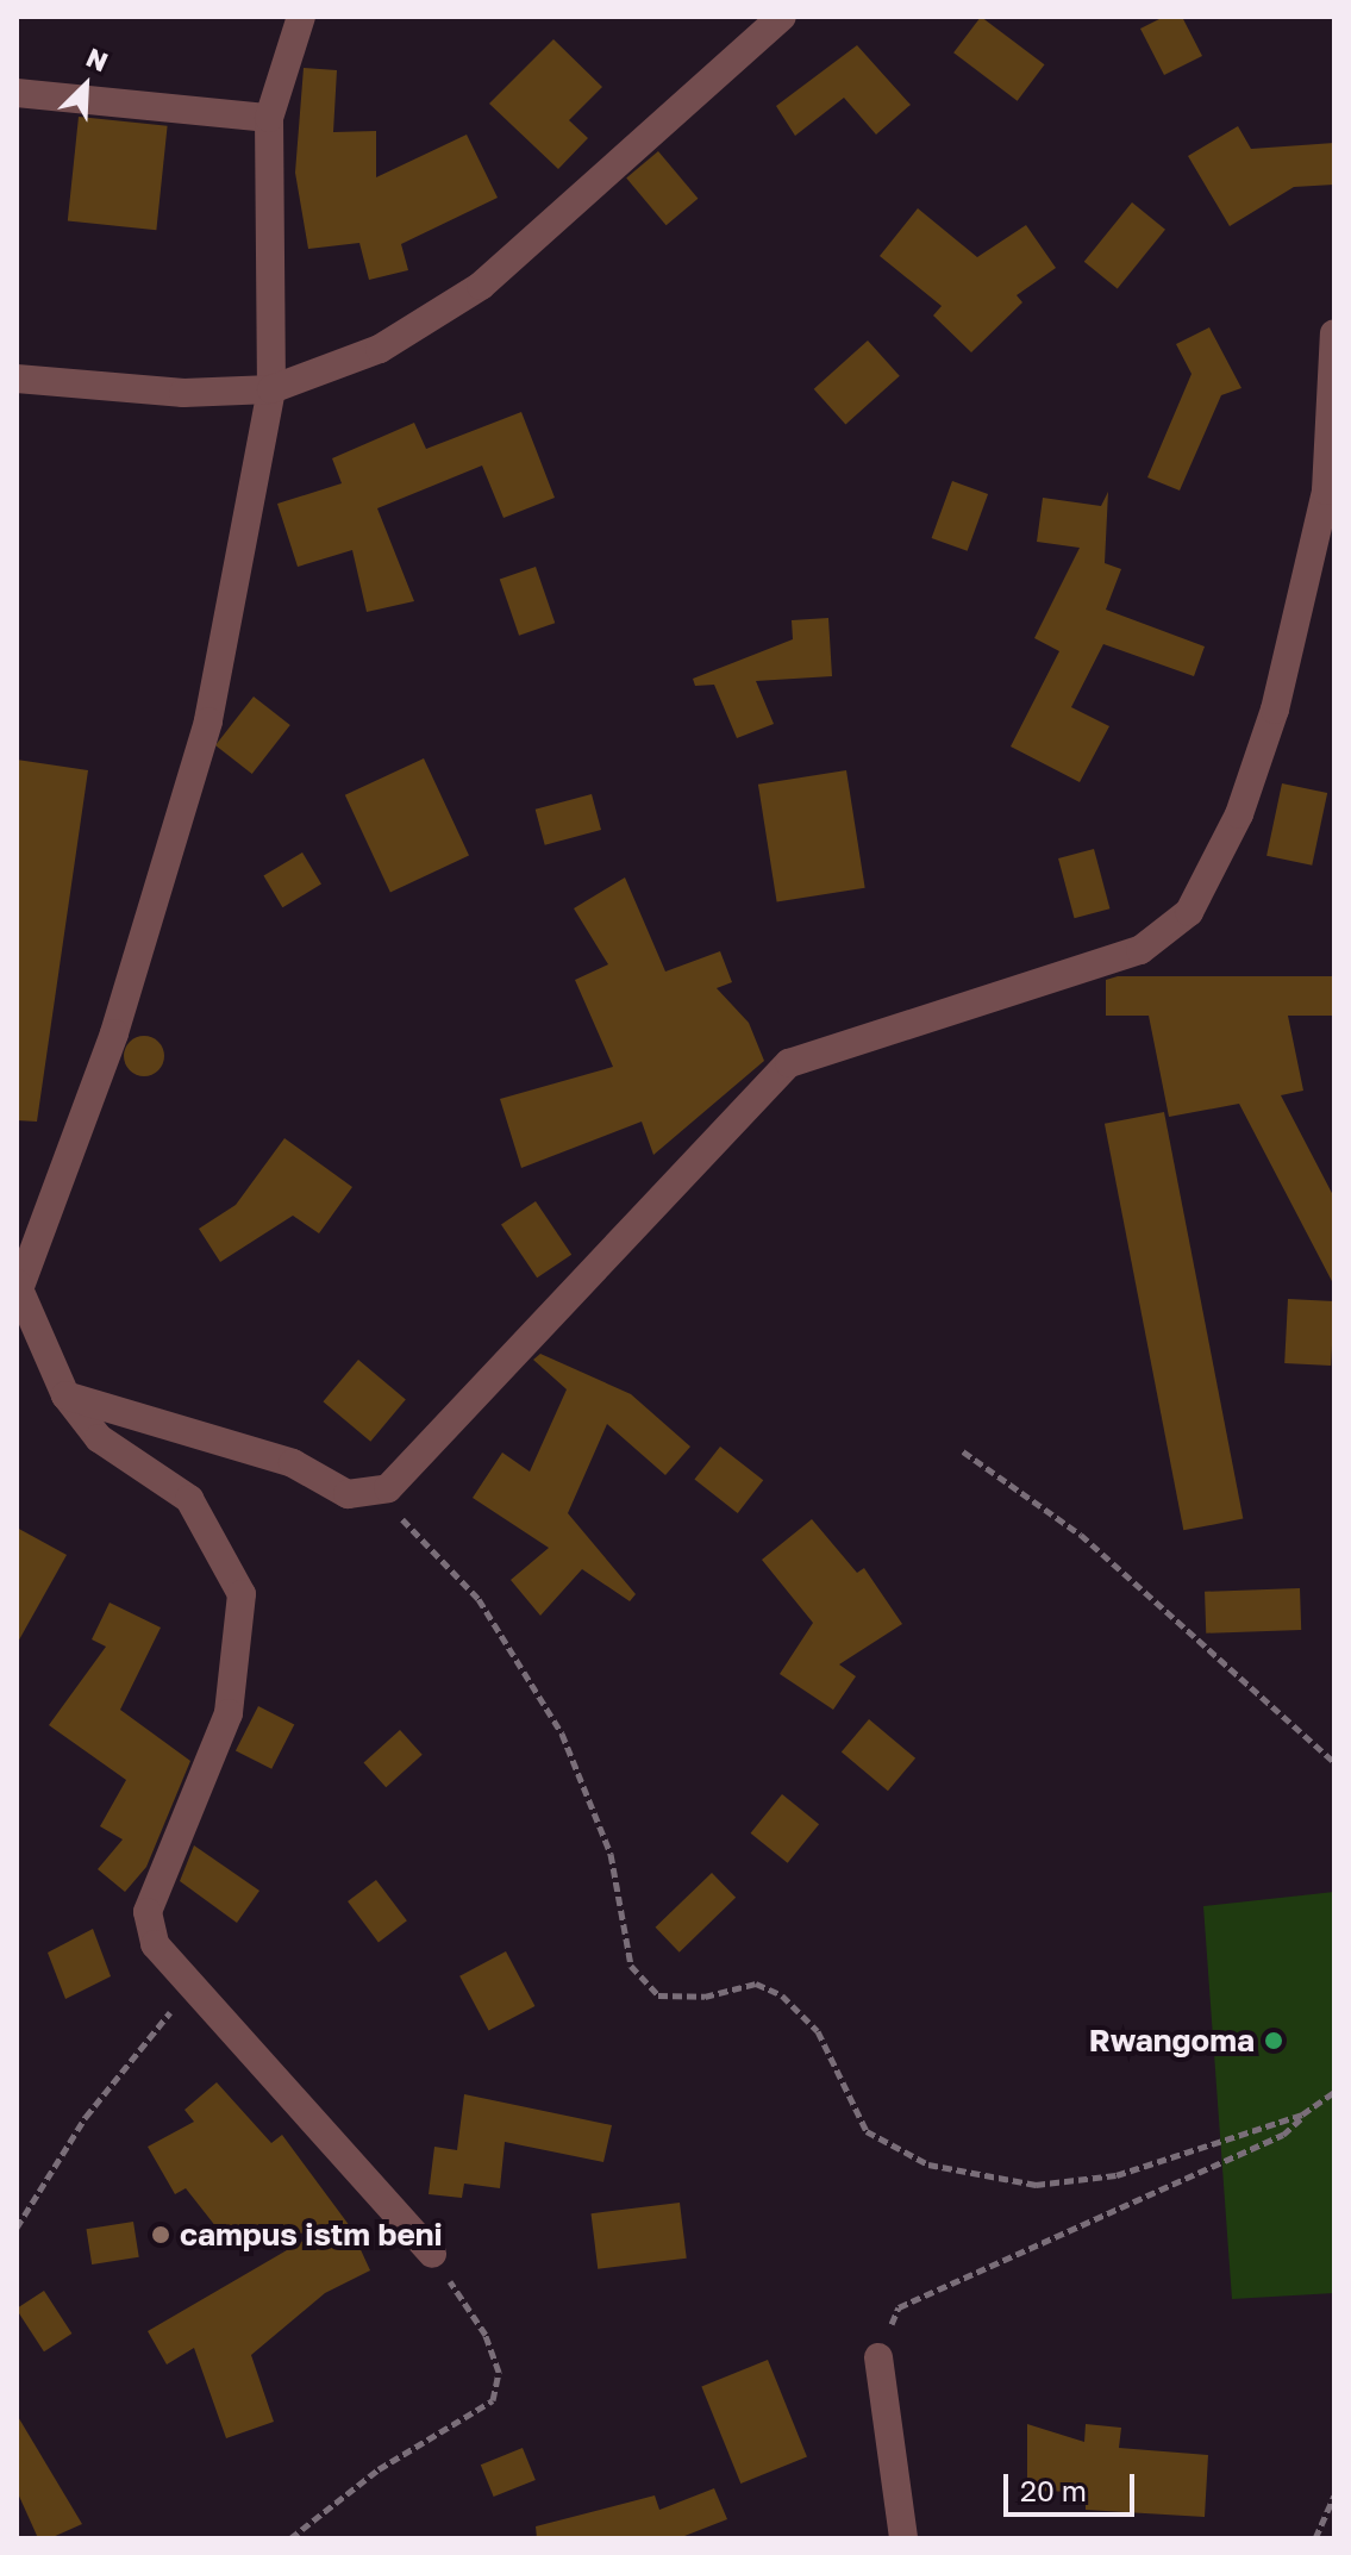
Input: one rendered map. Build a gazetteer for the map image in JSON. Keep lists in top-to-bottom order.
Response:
{
  "places": ["Rwangoma", "campus istm beni"],
  "scale_bar": "20 m",
  "north": "top right"
}
